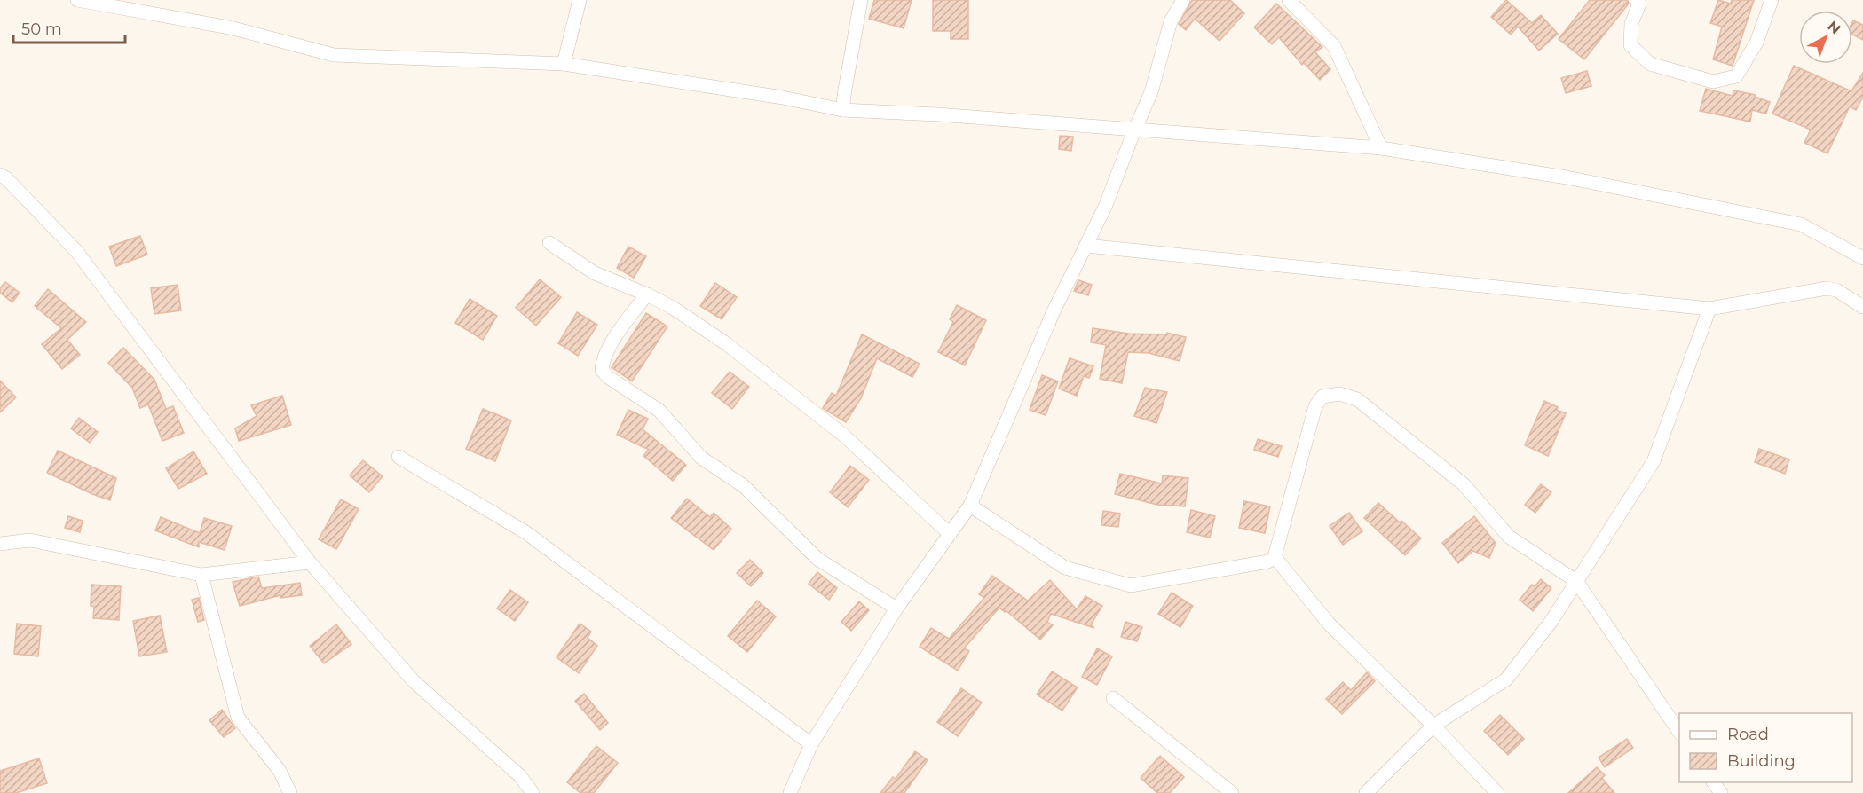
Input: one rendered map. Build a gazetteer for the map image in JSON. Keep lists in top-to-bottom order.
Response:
{
  "legend": ["Road", "Building"],
  "scale_bar": "50 m",
  "north": "top right"
}
